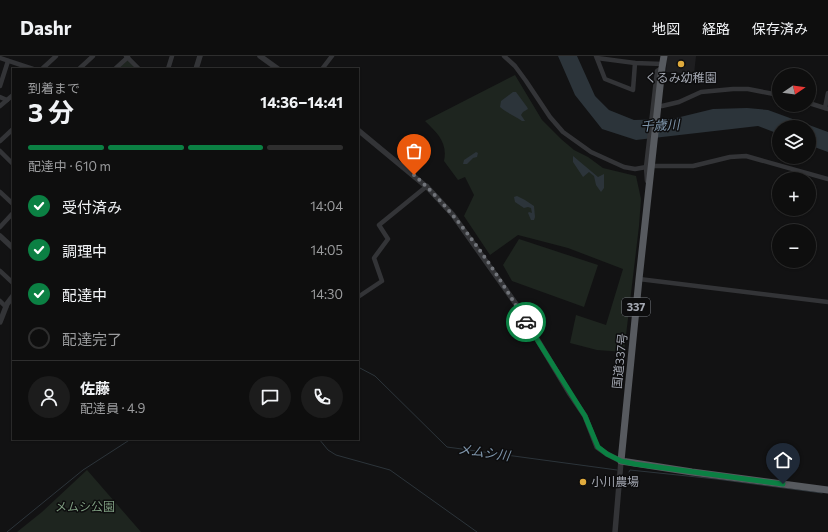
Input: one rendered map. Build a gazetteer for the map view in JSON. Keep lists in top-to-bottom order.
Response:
{
  "streets": {
    "highway": ["337", "国道337号"]
  },
  "water": ["千歳川", "メムシ川"],
  "parks": ["メムシ公園"],
  "places": ["くるみ幼稚園", "小川農場"],
  "north": "right",
  "page": {
    "header": "Dashr",
    "nav": ["地図", "経路", "保存済み"],
    "map_buttons": ["+", "−"],
    "heading": ["3 分", "到着まで", "14:36–14:41"],
    "panel": ["佐藤", "配達員 · 4.9"],
    "bar": "配達中 · 610 m",
    "list": [
      ["受付済み", "14:04"],
      ["調理中", "14:05"],
      ["配達中", "14:30"],
      "配達完了"
    ]
  }
}
